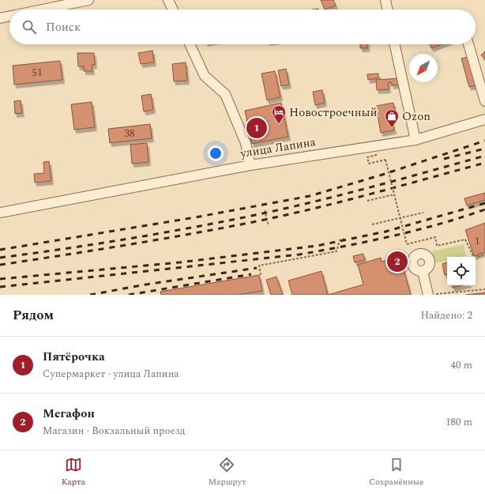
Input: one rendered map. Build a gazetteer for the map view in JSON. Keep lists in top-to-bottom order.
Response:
{
  "streets": {
    "street": ["улица Лапина"]
  },
  "places": {
    "hotel": ["Новостроечный"],
    "shop": ["Ozon"]
  },
  "house_numbers": ["51", "38", "1"],
  "north": "bottom left",
  "page": {
    "search": "Поиск",
    "pins": ["1", "2"],
    "heading": ["Рядом", "Найдено: 2"],
    "list": [
      {
        "mark": "1",
        "name": "Пятёрочка",
        "note": "Супермаркет · улица Лапина",
        "value": "40 m"
      },
      {
        "mark": "2",
        "name": "Мегафон",
        "note": "Магазин · Вокзальный проезд",
        "value": "180 m"
      }
    ],
    "nav": ["Карта", "Маршрут", "Сохранённые"]
  }
}
